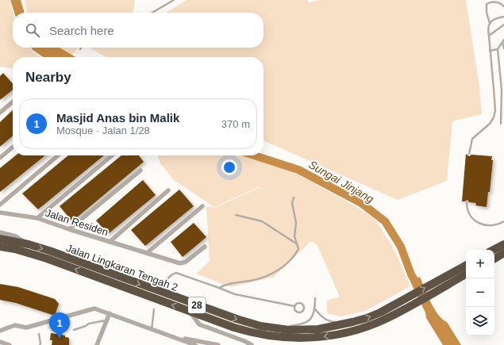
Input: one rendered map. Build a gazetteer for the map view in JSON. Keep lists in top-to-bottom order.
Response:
{
  "streets": {
    "highway": ["Jalan Lingkaran Tengah 2", "28"],
    "street": ["Jalan Residen"]
  },
  "water": ["Sungai Jinjang"],
  "page": {
    "search": "Search here",
    "heading": "Nearby",
    "list": [
      {
        "mark": "1",
        "name": "Masjid Anas bin Malik",
        "note": "Mosque · Jalan 1/28",
        "value": "370 m"
      }
    ],
    "map_buttons": ["+", "−"],
    "pins": "1"
  }
}
